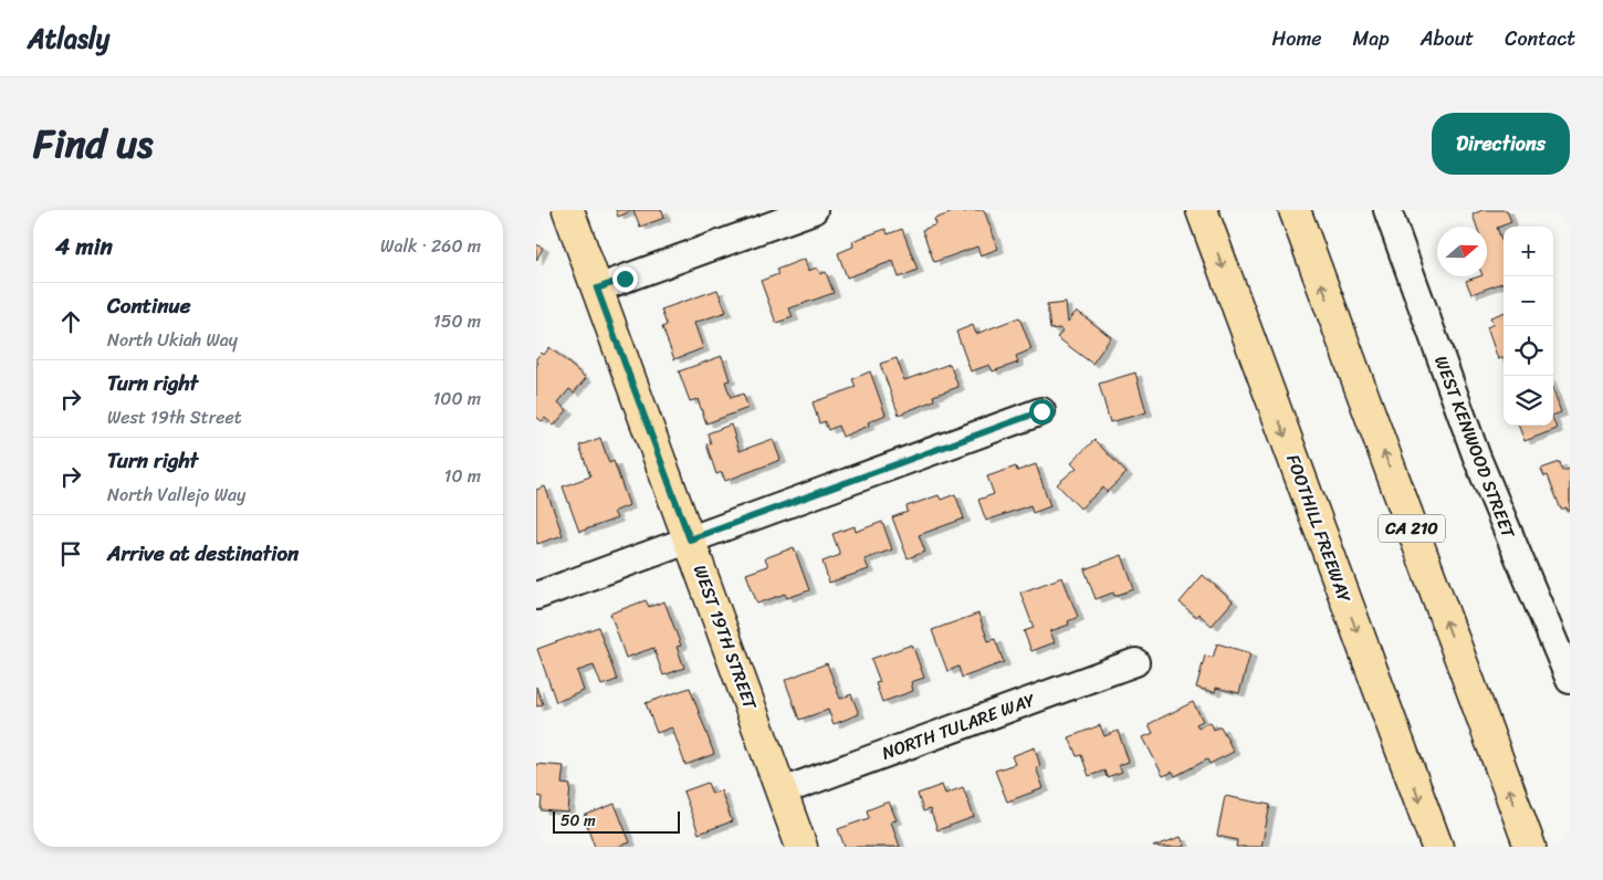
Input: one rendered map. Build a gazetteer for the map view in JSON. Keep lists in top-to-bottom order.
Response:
{
  "streets": {
    "main road": ["FOOTHILL FREEWAY", "CA 210", "WEST 19TH STREET"],
    "street": ["WEST KENWOOD STREET", "NORTH TULARE WAY"]
  },
  "crossings": [
    ["WEST 19TH STREET", "NORTH TULARE WAY"]
  ],
  "scale_bar": "50 m",
  "north": "right",
  "page": {
    "header": "Atlasly",
    "nav": [
      "Home",
      "Map",
      "About",
      "Contact"
    ],
    "title": "Find us",
    "buttons": "Directions",
    "heading": ["4 min", "Walk · 260 m"],
    "map_buttons": ["+", "−"],
    "list": [
      ["Continue", "North Ukiah Way", "150 m"],
      ["Turn right", "West 19th Street", "100 m"],
      ["Turn right", "North Vallejo Way", "10 m"],
      "Arrive at destination"
    ],
    "scale": "50 m"
  }
}
